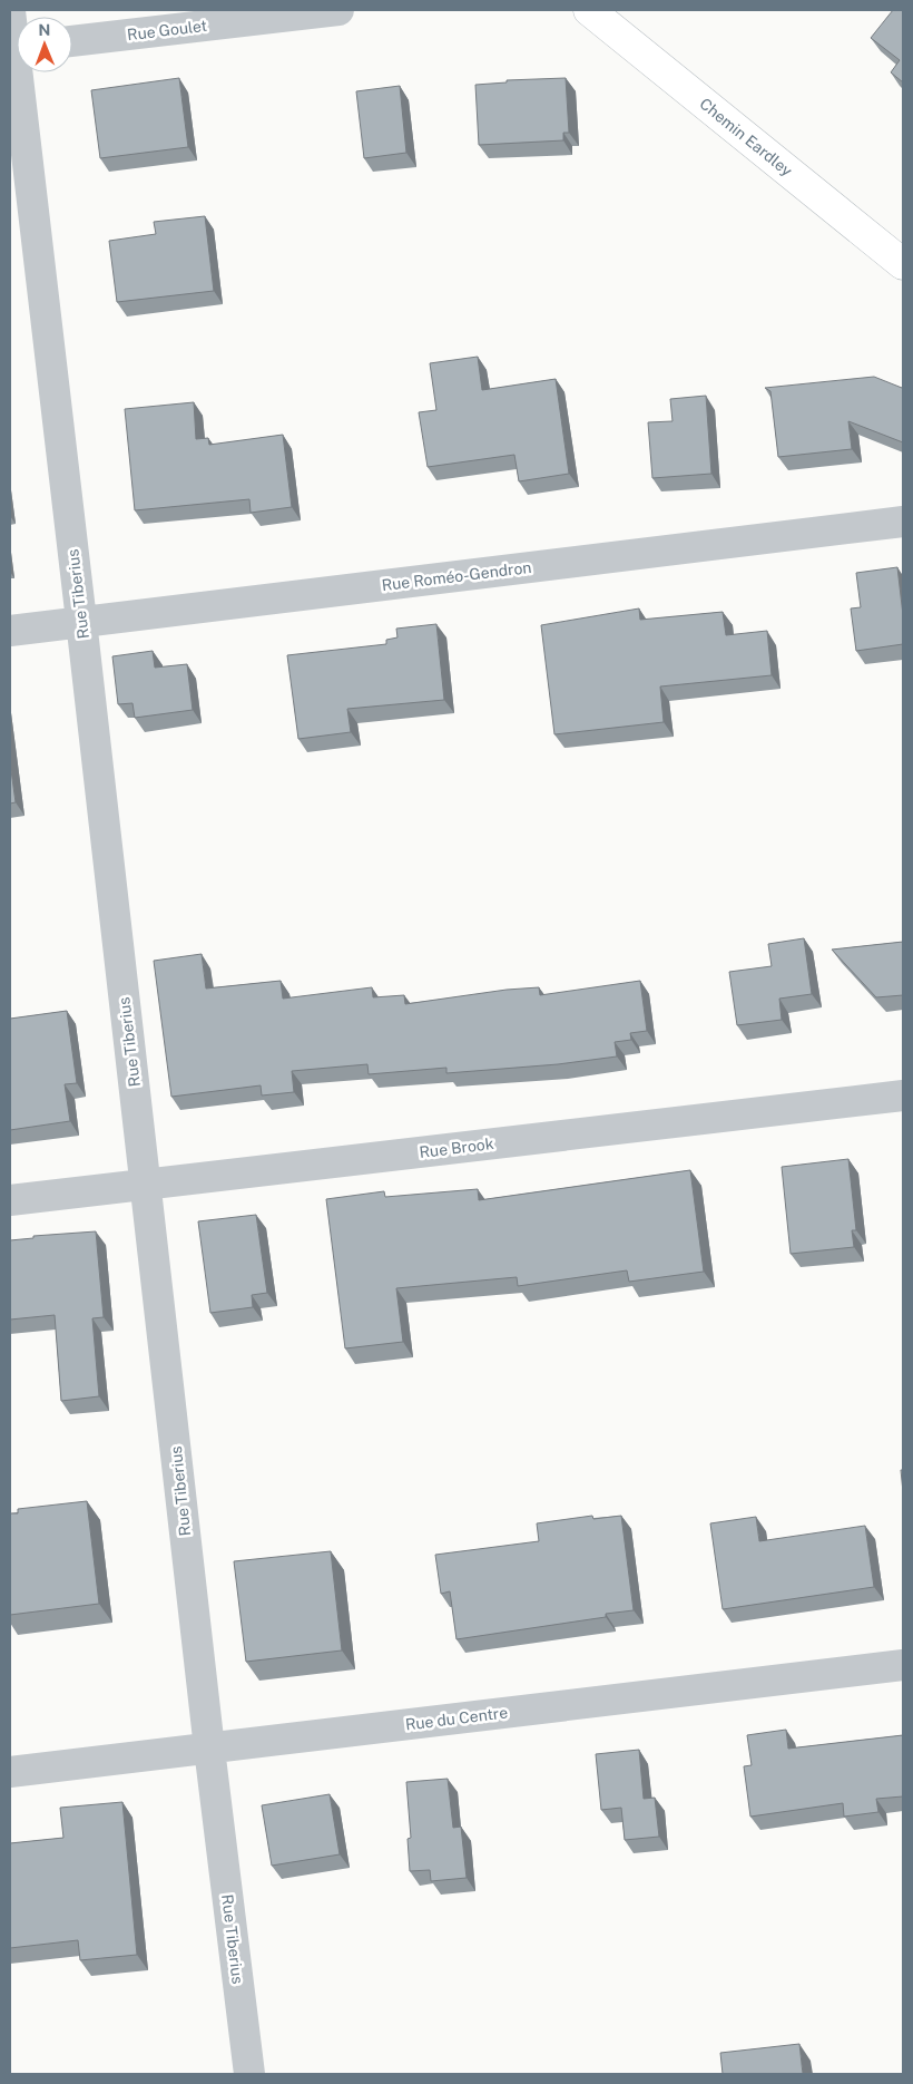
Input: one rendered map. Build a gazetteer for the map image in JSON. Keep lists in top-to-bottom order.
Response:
{
  "streets": {
    "main road": ["Chemin Eardley"],
    "street": [
      "Rue Goulet",
      "Rue Roméo-Gendron",
      "Rue Tiberius",
      "Rue Brook",
      "Rue du Centre"
    ]
  },
  "crossings": [
    ["Rue Roméo-Gendron", "Rue Tiberius"],
    ["Rue Tiberius", "Rue Brook"],
    ["Rue Tiberius", "Rue du Centre"]
  ],
  "north": "top"
}
